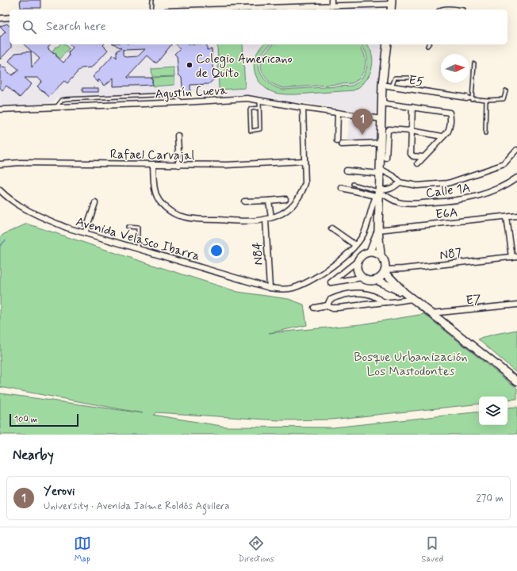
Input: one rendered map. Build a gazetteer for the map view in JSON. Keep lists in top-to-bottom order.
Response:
{
  "streets": {
    "street": [
      "E5",
      "Agustín Cueva",
      "Rafael Carvajal",
      "Calle 1A",
      "E6A",
      "Avenida Velasco Ibarra",
      "N87",
      "N84",
      "E7"
    ]
  },
  "crossings": [
    ["Calle 1A", "Avenida Velasco Ibarra"],
    ["Avenida Velasco Ibarra", "N84"]
  ],
  "parks": ["Bosque Urbanización Los Mastodontes"],
  "places": ["Colegio Americano de Quito"],
  "scale_bar": "100 m",
  "north": "right",
  "page": {
    "search": "Search here",
    "pins": "1",
    "scale": "100 m",
    "heading": "Nearby",
    "list": [
      {
        "mark": "1",
        "name": "Yerovi",
        "note": "University · Avenida Jaime Roldós Aguilera",
        "value": "270 m"
      }
    ],
    "nav": ["Map", "Directions", "Saved"]
  }
}
